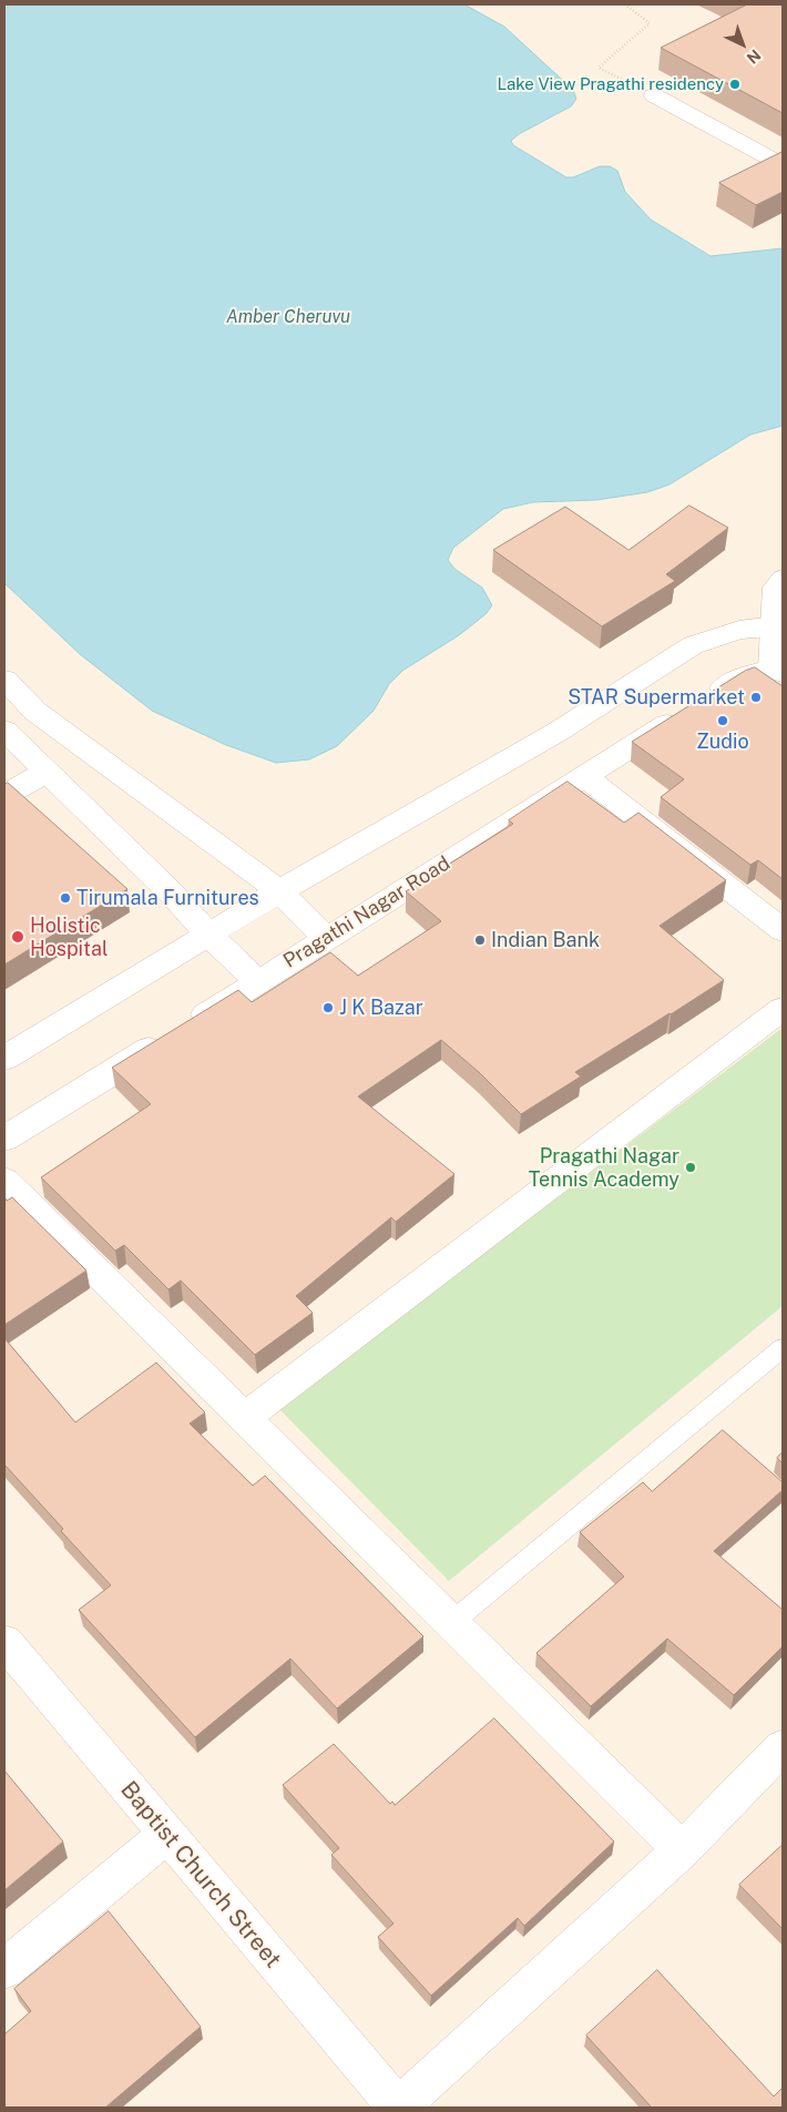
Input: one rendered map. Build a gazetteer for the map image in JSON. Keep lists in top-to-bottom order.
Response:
{
  "streets": {
    "street": ["Pragathi Nagar Road", "Baptist Church Street"]
  },
  "water": ["Amber Cheruvu"],
  "places": [
    "Lake View Pragathi residency",
    "STAR Supermarket",
    "Zudio",
    "Tirumala Furnitures",
    "Holistic Hospital",
    "Indian Bank",
    "J K Bazar",
    "Pragathi Nagar Tennis Academy"
  ],
  "north": "bottom right"
}
